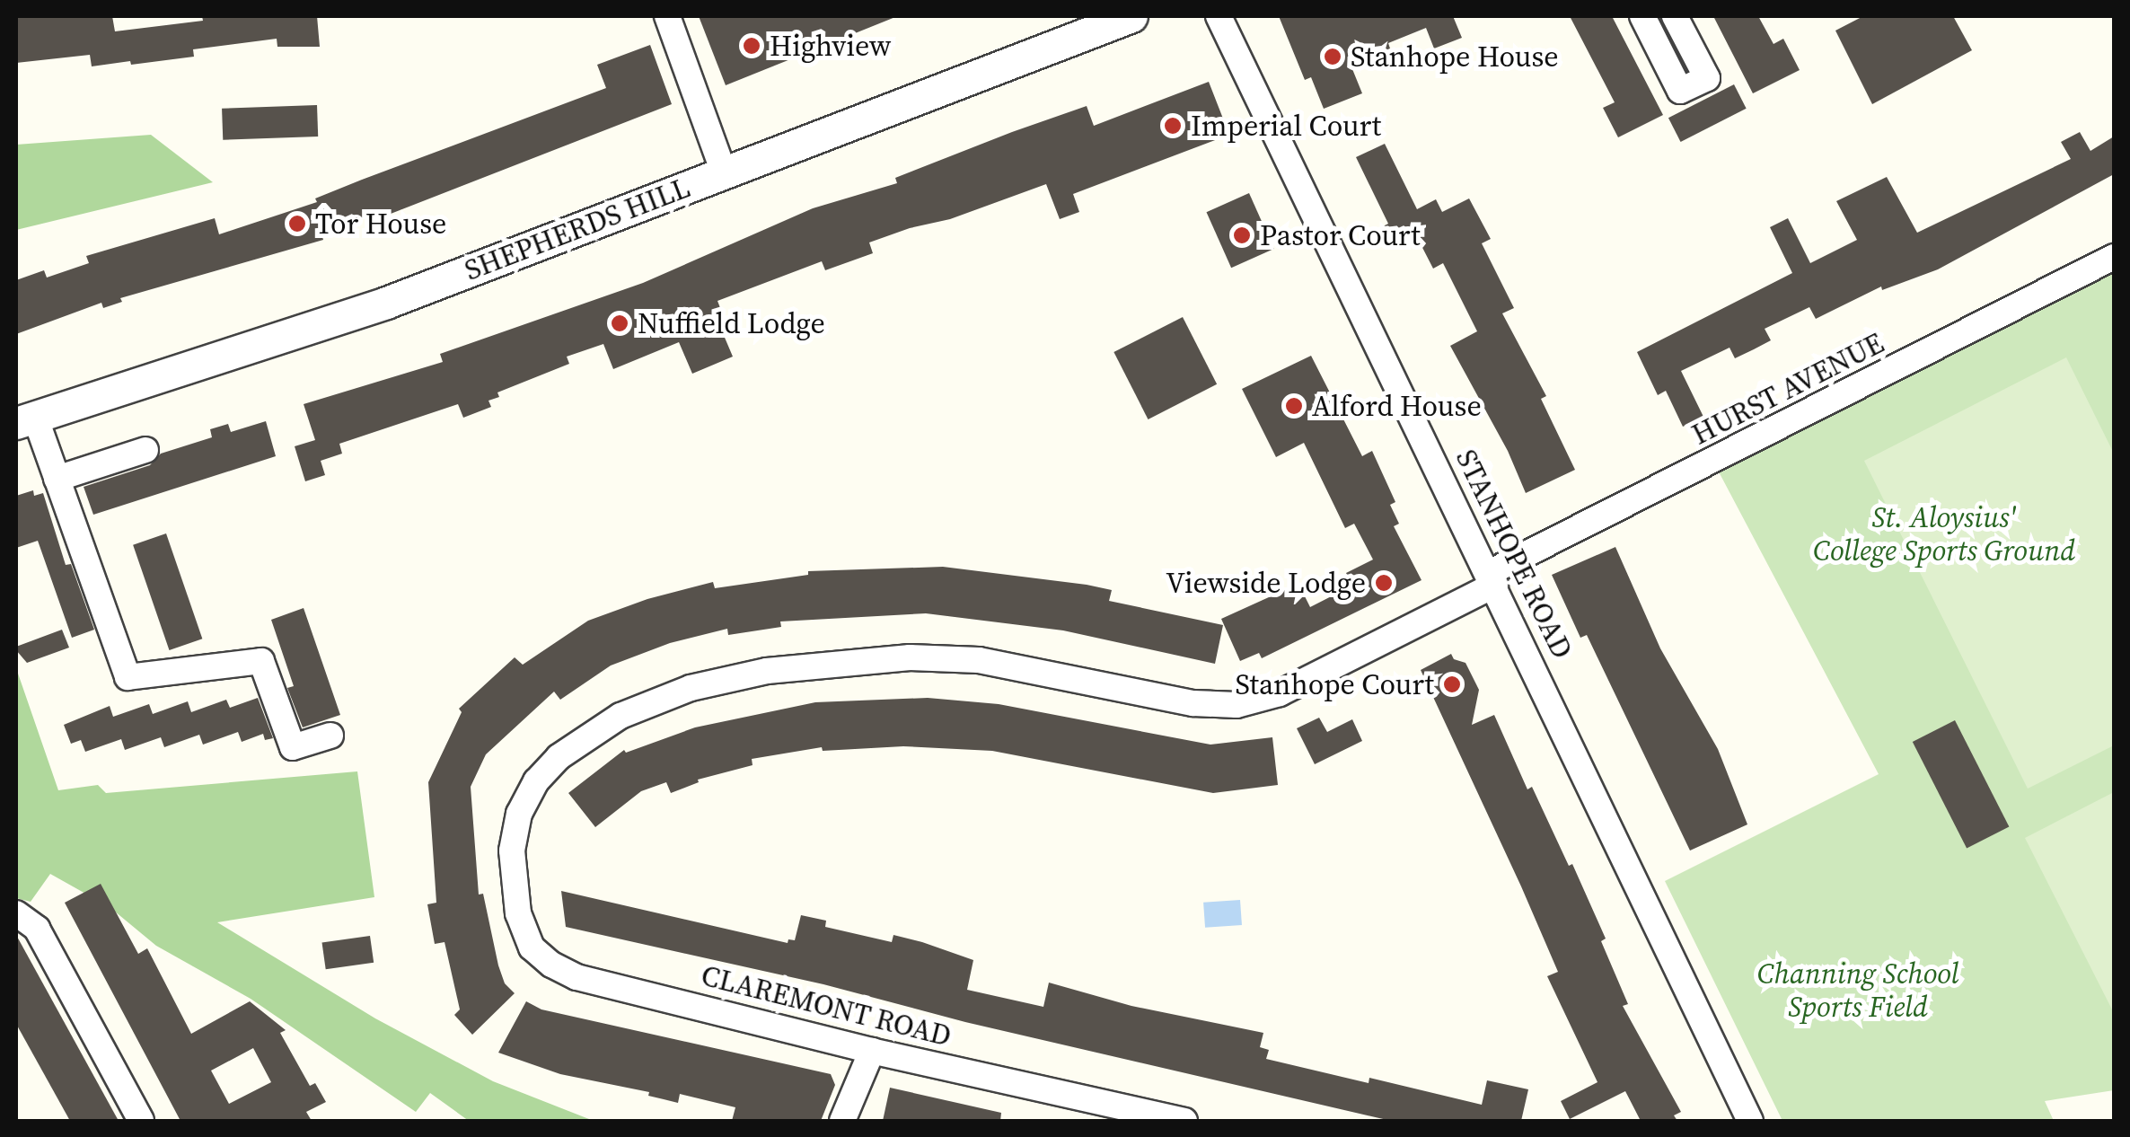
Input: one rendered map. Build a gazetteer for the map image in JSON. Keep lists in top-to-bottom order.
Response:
{
  "streets": {
    "street": [
      "SHEPHERDS HILL",
      "HURST AVENUE",
      "STANHOPE ROAD",
      "CLAREMONT ROAD"
    ]
  },
  "crossings": [
    ["HURST AVENUE", "STANHOPE ROAD"],
    ["HURST AVENUE", "CLAREMONT ROAD"]
  ],
  "parks": ["St. Aloysius' College Sports Ground", "Channing School Sports Field"],
  "places": [
    "Highview",
    "Stanhope House",
    "Imperial Court",
    "Tor House",
    "Pastor Court",
    "Nuffield Lodge",
    "Alford House",
    "Viewside Lodge",
    "Stanhope Court"
  ]
}
